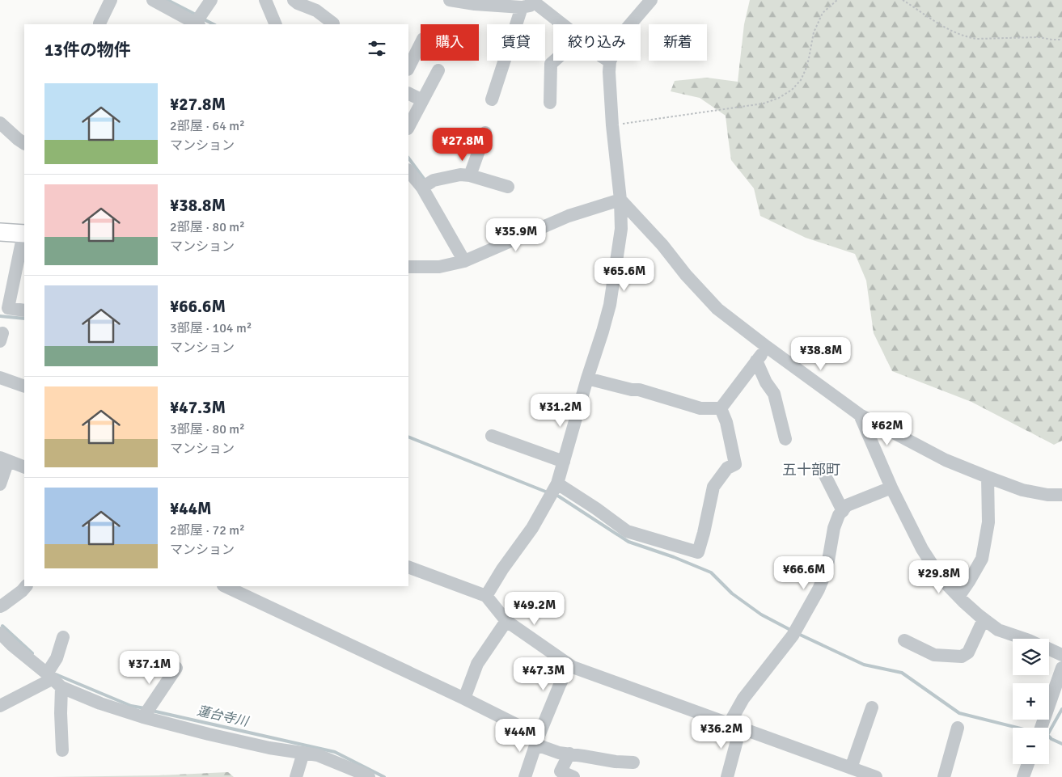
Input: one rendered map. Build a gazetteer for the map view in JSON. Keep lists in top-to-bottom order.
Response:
{
  "districts": ["五十部町"],
  "water": ["蓮台寺川"],
  "page": {
    "chip": [
      "購入",
      "賃貸",
      "絞り込み",
      "新着"
    ],
    "heading": "13件の物件",
    "list": [
      {
        "name": "¥27.8M",
        "note": "2部屋 · 64 m² · マンション"
      },
      {
        "name": "¥38.8M",
        "note": "2部屋 · 80 m² · マンション"
      },
      {
        "name": "¥66.6M",
        "note": "3部屋 · 104 m² · マンション"
      },
      {
        "name": "¥47.3M",
        "note": "3部屋 · 80 m² · マンション"
      },
      {
        "name": "¥44M",
        "note": "2部屋 · 72 m² · マンション"
      }
    ],
    "price": [
      "¥27.8M",
      "¥35.9M",
      "¥65.6M",
      "¥38.8M",
      "¥31.2M",
      "¥62M",
      "¥66.6M",
      "¥29.8M",
      "¥49.2M",
      "¥37.1M",
      "¥47.3M",
      "¥36.2M",
      "¥44M"
    ],
    "map_buttons": ["+", "−"]
  }
}
